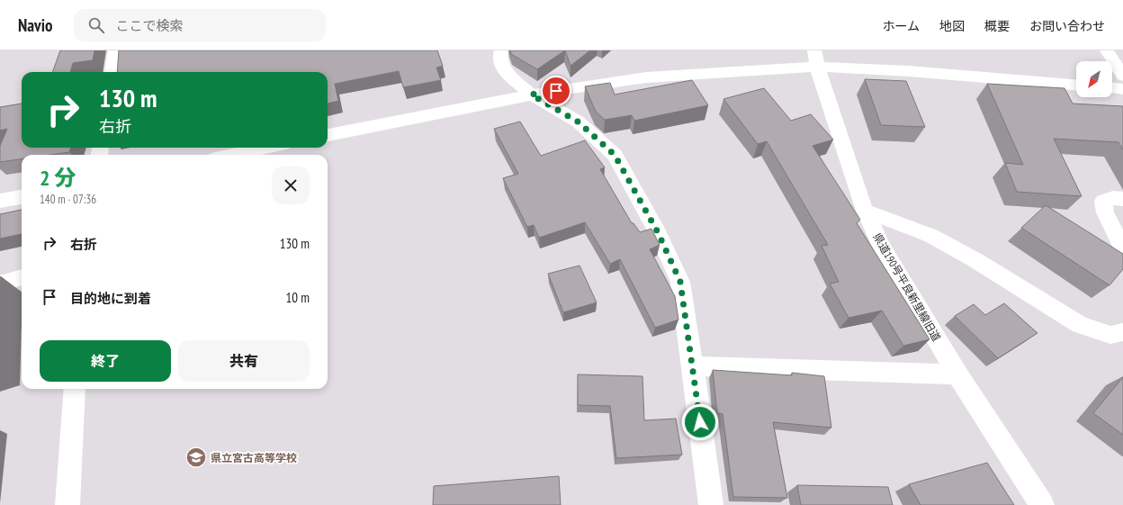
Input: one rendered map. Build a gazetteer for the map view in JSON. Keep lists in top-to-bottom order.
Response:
{
  "streets": {
    "street": ["県道190号平良新里線旧道"]
  },
  "places": {
    "school or university": ["県立宮古高等学校"]
  },
  "north": "bottom left",
  "page": {
    "header": "Navio",
    "search": "ここで検索",
    "nav": [
      "ホーム",
      "地図",
      "概要",
      "お問い合わせ"
    ],
    "turn": ["130 m", "右折"],
    "heading": ["2 分", "140 m · 07:36"],
    "list": [
      {
        "name": "右折",
        "value": "130 m"
      },
      {
        "name": "目的地に到着",
        "value": "10 m"
      }
    ],
    "buttons": ["終了", "共有"]
  }
}
